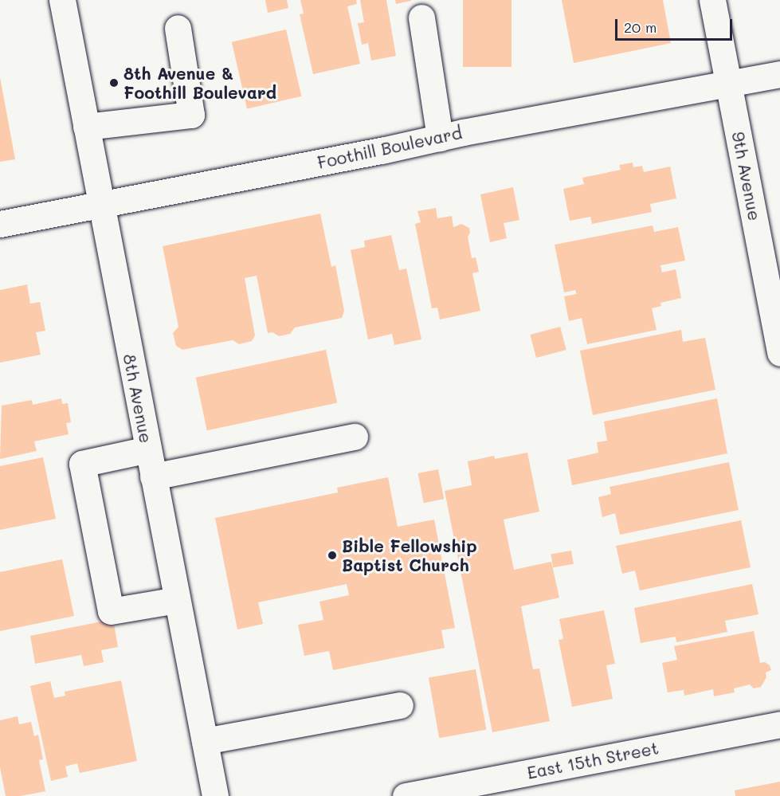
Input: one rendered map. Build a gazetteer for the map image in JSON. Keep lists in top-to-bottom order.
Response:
{
  "streets": {
    "street": [
      "Foothill Boulevard",
      "9th Avenue",
      "8th Avenue",
      "East 15th Street"
    ]
  },
  "crossings": [
    ["Foothill Boulevard", "9th Avenue"],
    ["Foothill Boulevard", "8th Avenue"]
  ],
  "places": ["8th Avenue & Foothill Boulevard", "Bible Fellowship Baptist Church"],
  "scale_bar": "20 m"
}
